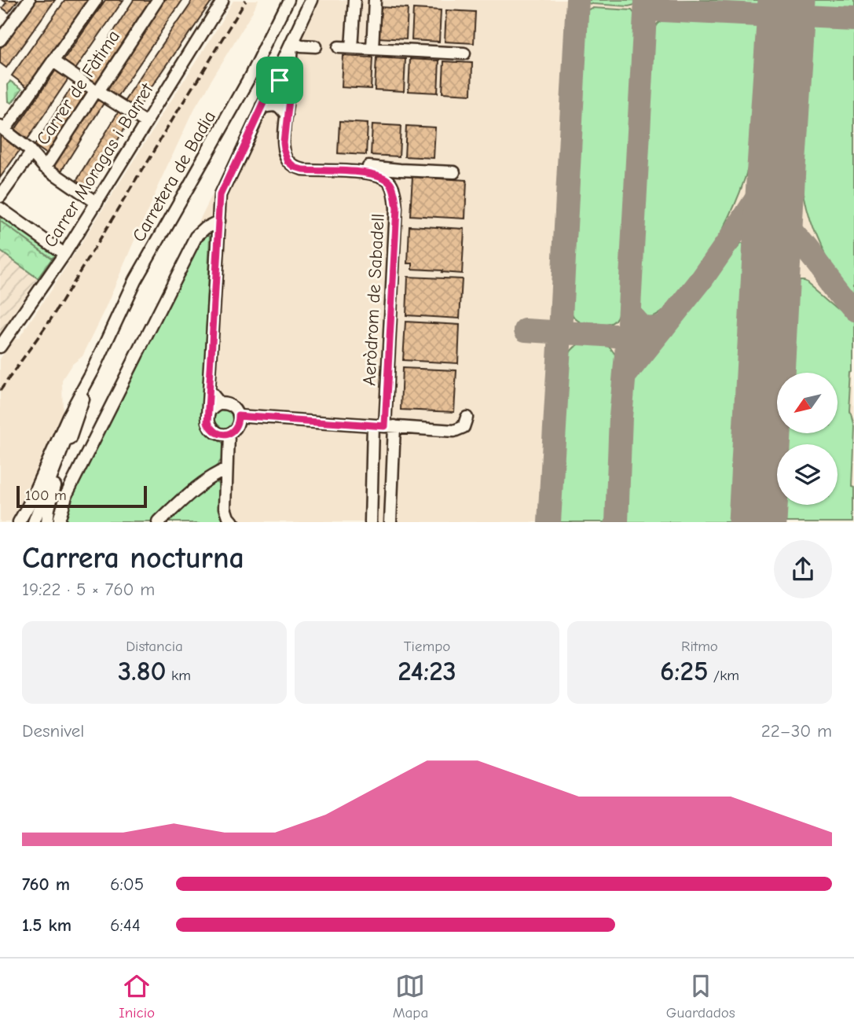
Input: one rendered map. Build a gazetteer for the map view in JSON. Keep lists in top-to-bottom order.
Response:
{
  "streets": {
    "street": [
      "Carrer de Fàtima",
      "Carrer Moragas i Barret",
      "Carretera de Badia",
      "Aeròdrom de Sabadell"
    ]
  },
  "scale_bar": "100 m",
  "north": "bottom left",
  "page": {
    "scale": "100 m",
    "heading": ["Carrera nocturna", "19:22 · 5 × 760 m"],
    "stats": [
      ["Distancia", "3.80 km"],
      ["Tiempo", "24:23"],
      ["Ritmo", "6:25 /km"]
    ],
    "chart": ["Desnivel", "22–30 m"],
    "list": [
      {
        "name": "760 m",
        "note": "6:05"
      },
      {
        "name": "1.5 km",
        "note": "6:44"
      }
    ],
    "tabs": ["Inicio", "Mapa", "Guardados"]
  }
}
